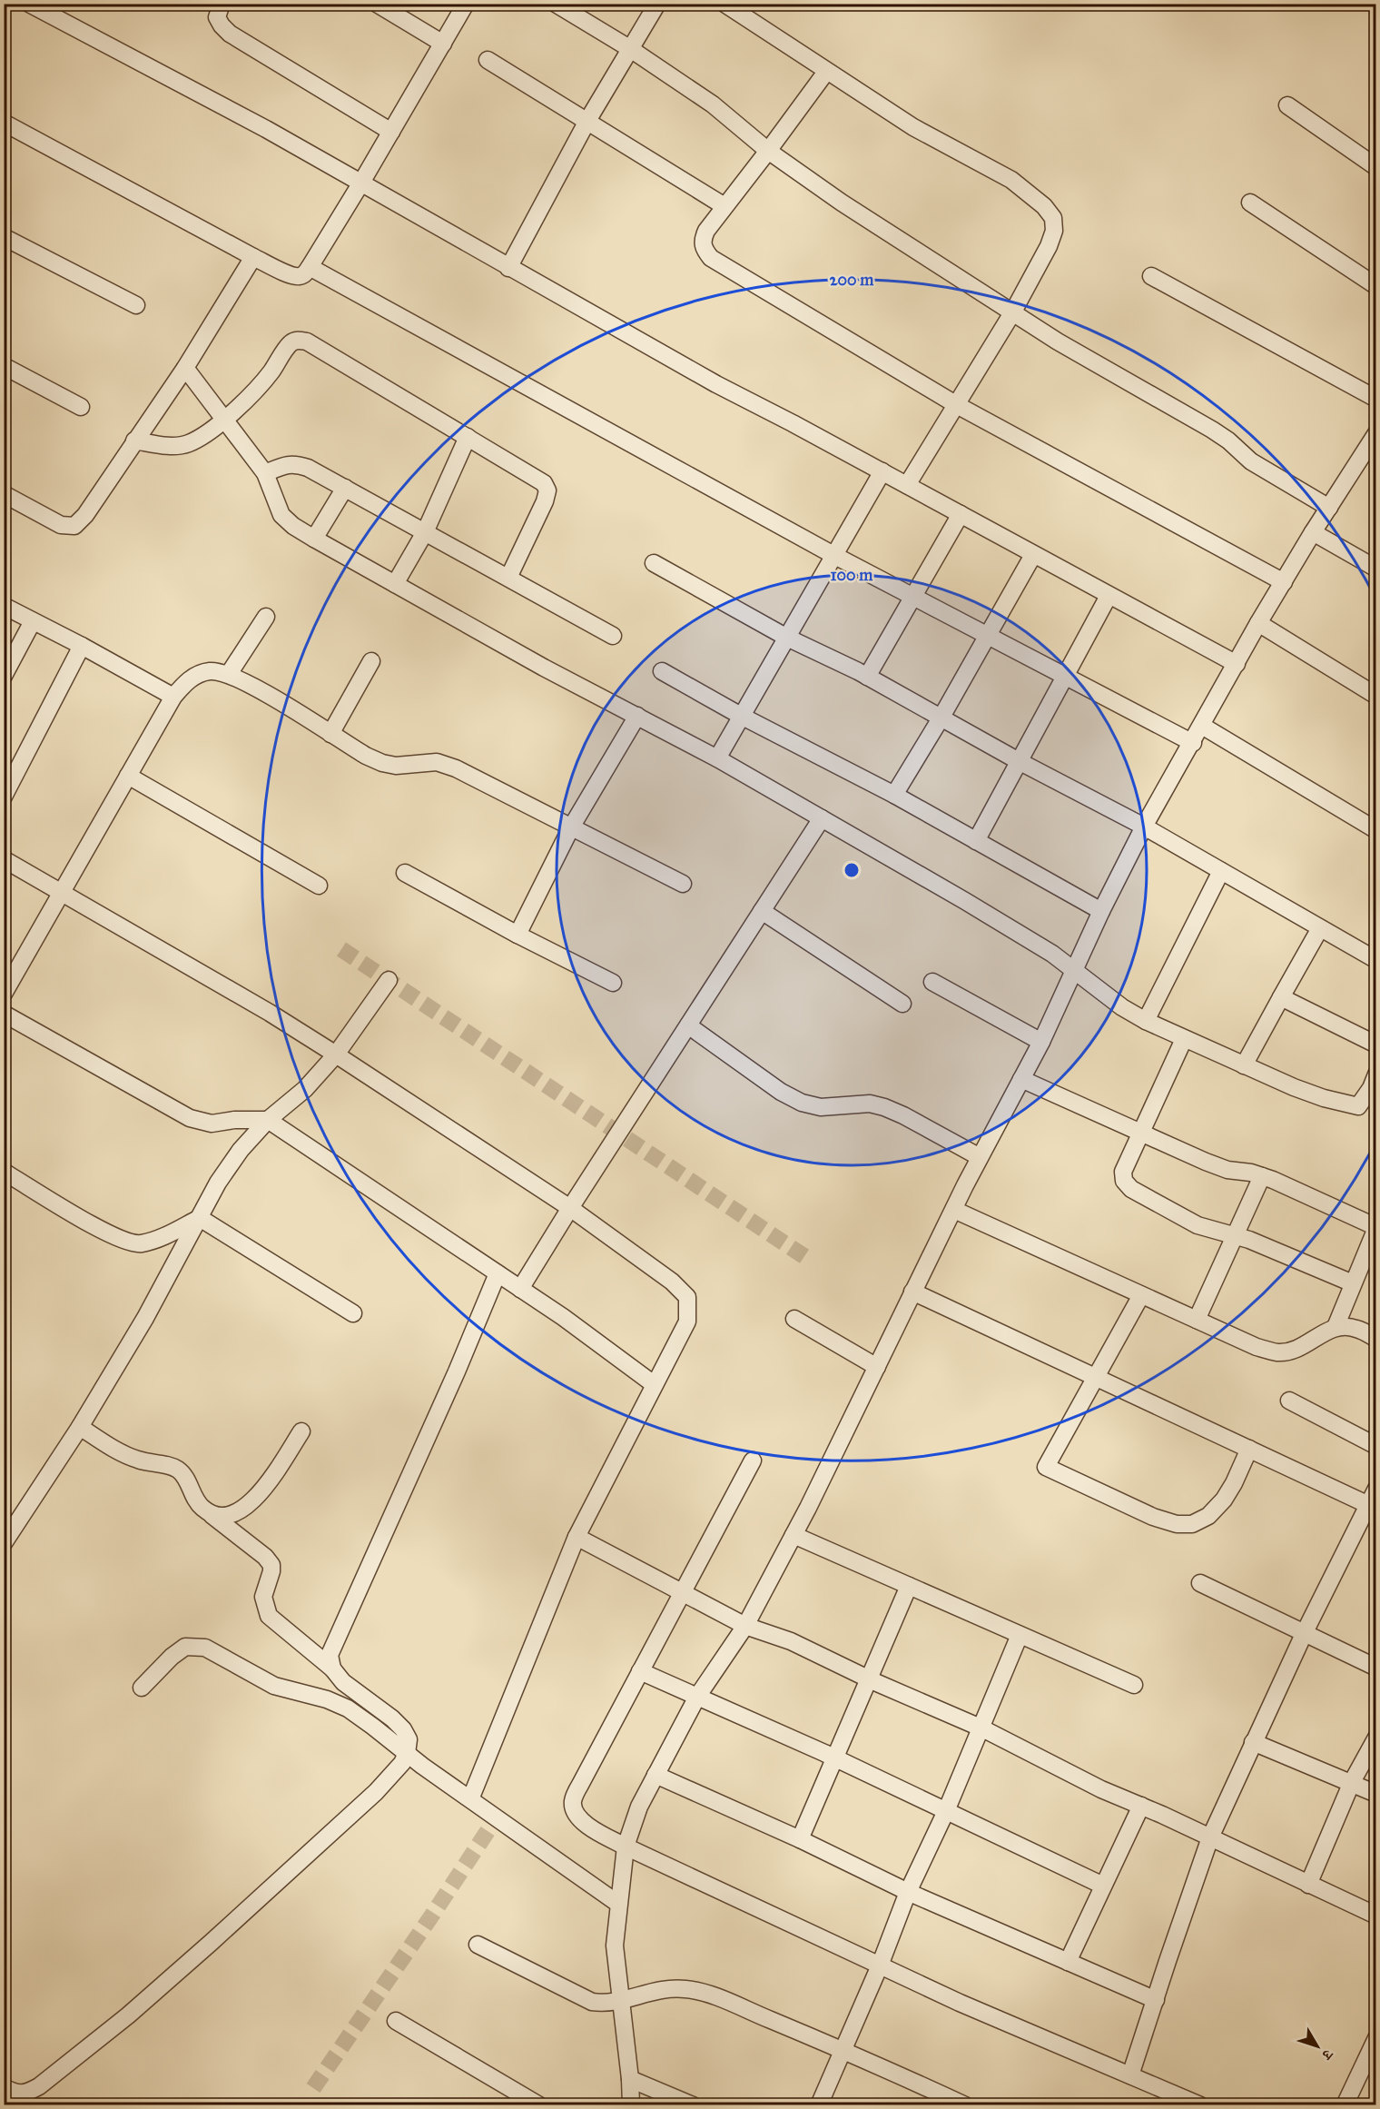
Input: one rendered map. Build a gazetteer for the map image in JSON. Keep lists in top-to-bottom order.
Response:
{
  "north": "bottom right",
  "rings": ["200 m", "100 m"]
}
